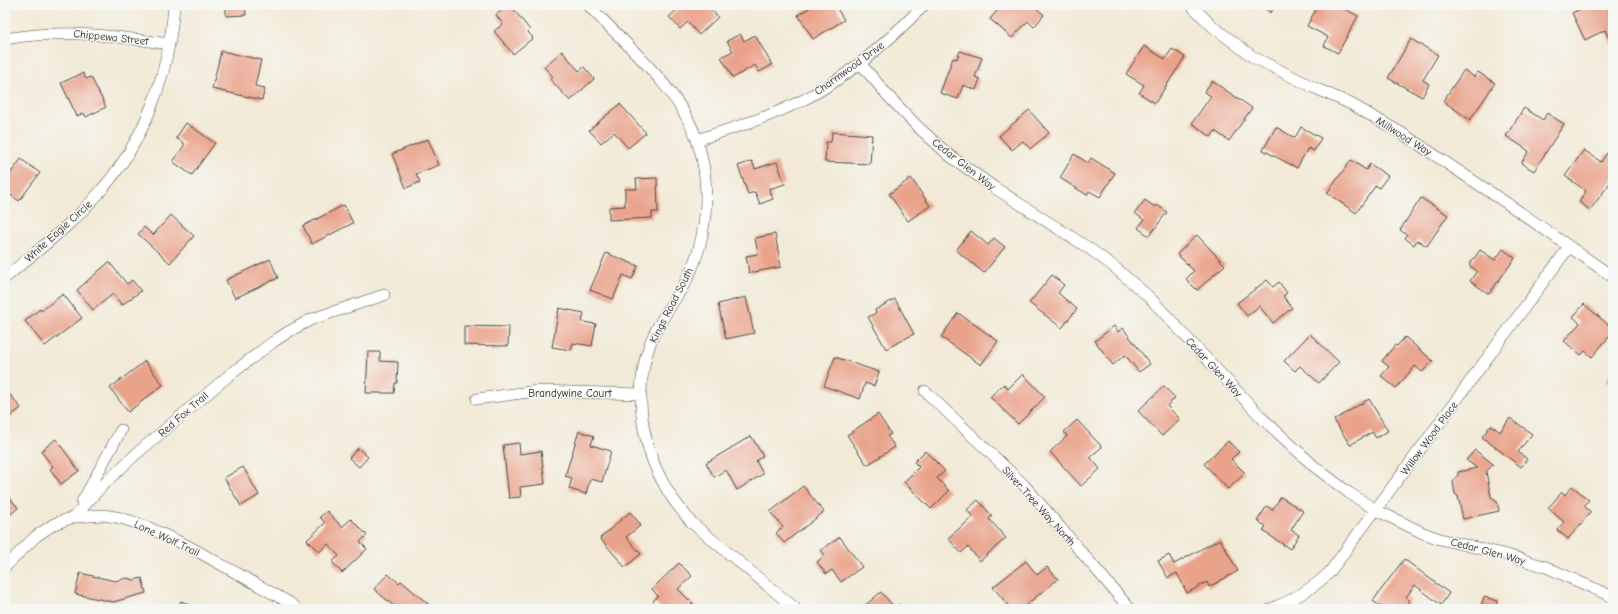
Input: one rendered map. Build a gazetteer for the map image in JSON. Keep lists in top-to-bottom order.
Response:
{
  "streets": {
    "street": [
      "Chippewa Street",
      "Charmwood Drive",
      "Millwood Way",
      "Cedar Glen Way",
      "White Eagle Circle",
      "Kings Road South",
      "Brandywine Court",
      "Red Fox Trail",
      "Willow Wood Place",
      "Silver Tree Way North",
      "Lone Wolf Trail"
    ]
  },
  "crossings": [
    ["Chippewa Street", "White Eagle Circle"],
    ["Charmwood Drive", "Cedar Glen Way"],
    ["Charmwood Drive", "Kings Road South"],
    ["Millwood Way", "Willow Wood Place"],
    ["Cedar Glen Way", "Willow Wood Place"],
    ["Kings Road South", "Brandywine Court"],
    ["Red Fox Trail", "Lone Wolf Trail"]
  ]
}
